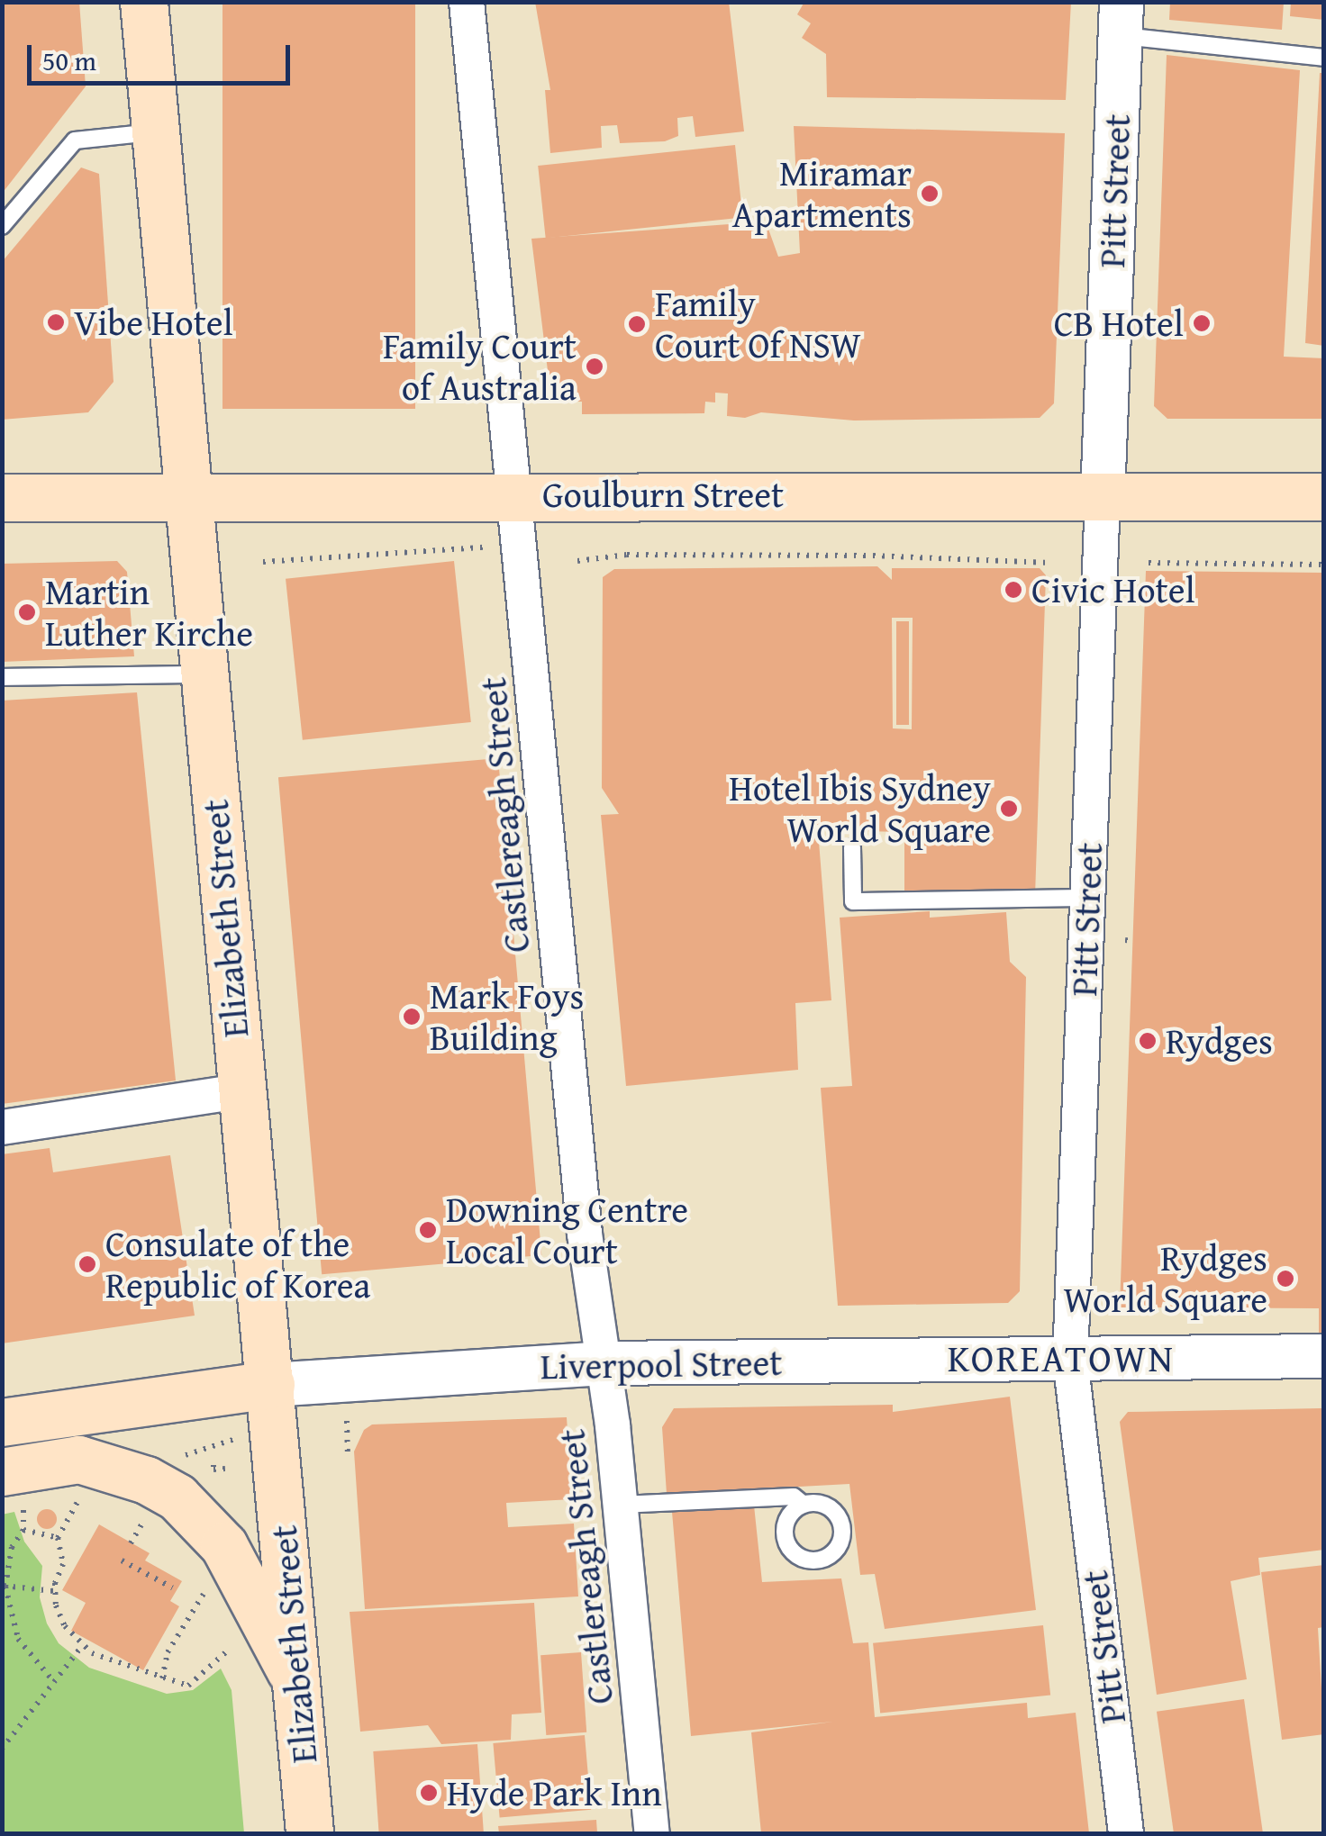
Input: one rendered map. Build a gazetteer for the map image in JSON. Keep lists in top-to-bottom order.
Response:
{
  "streets": {
    "main road": ["Goulburn Street", "Elizabeth Street", "Liverpool Street"],
    "street": ["Pitt Street", "Castlereagh Street"]
  },
  "crossings": [
    ["Pitt Street", "Goulburn Street"],
    ["Pitt Street", "Liverpool Street"],
    ["Goulburn Street", "Castlereagh Street"],
    ["Goulburn Street", "Elizabeth Street"],
    ["Castlereagh Street", "Liverpool Street"],
    ["Elizabeth Street", "Liverpool Street"]
  ],
  "districts": ["KOREATOWN"],
  "places": [
    "Miramar Apartments",
    "Vibe Hotel",
    "CB Hotel",
    "Family Court Of NSW",
    "Family Court of Australia",
    "Civic Hotel",
    "Martin Luther Kirche",
    "Hotel Ibis Sydney World Square",
    "Mark Foys Building",
    "Rydges",
    "Downing Centre Local Court",
    "Consulate of the Republic of Korea",
    "Rydges World Square",
    "Hyde Park Inn"
  ],
  "scale_bar": "50 m"
}
